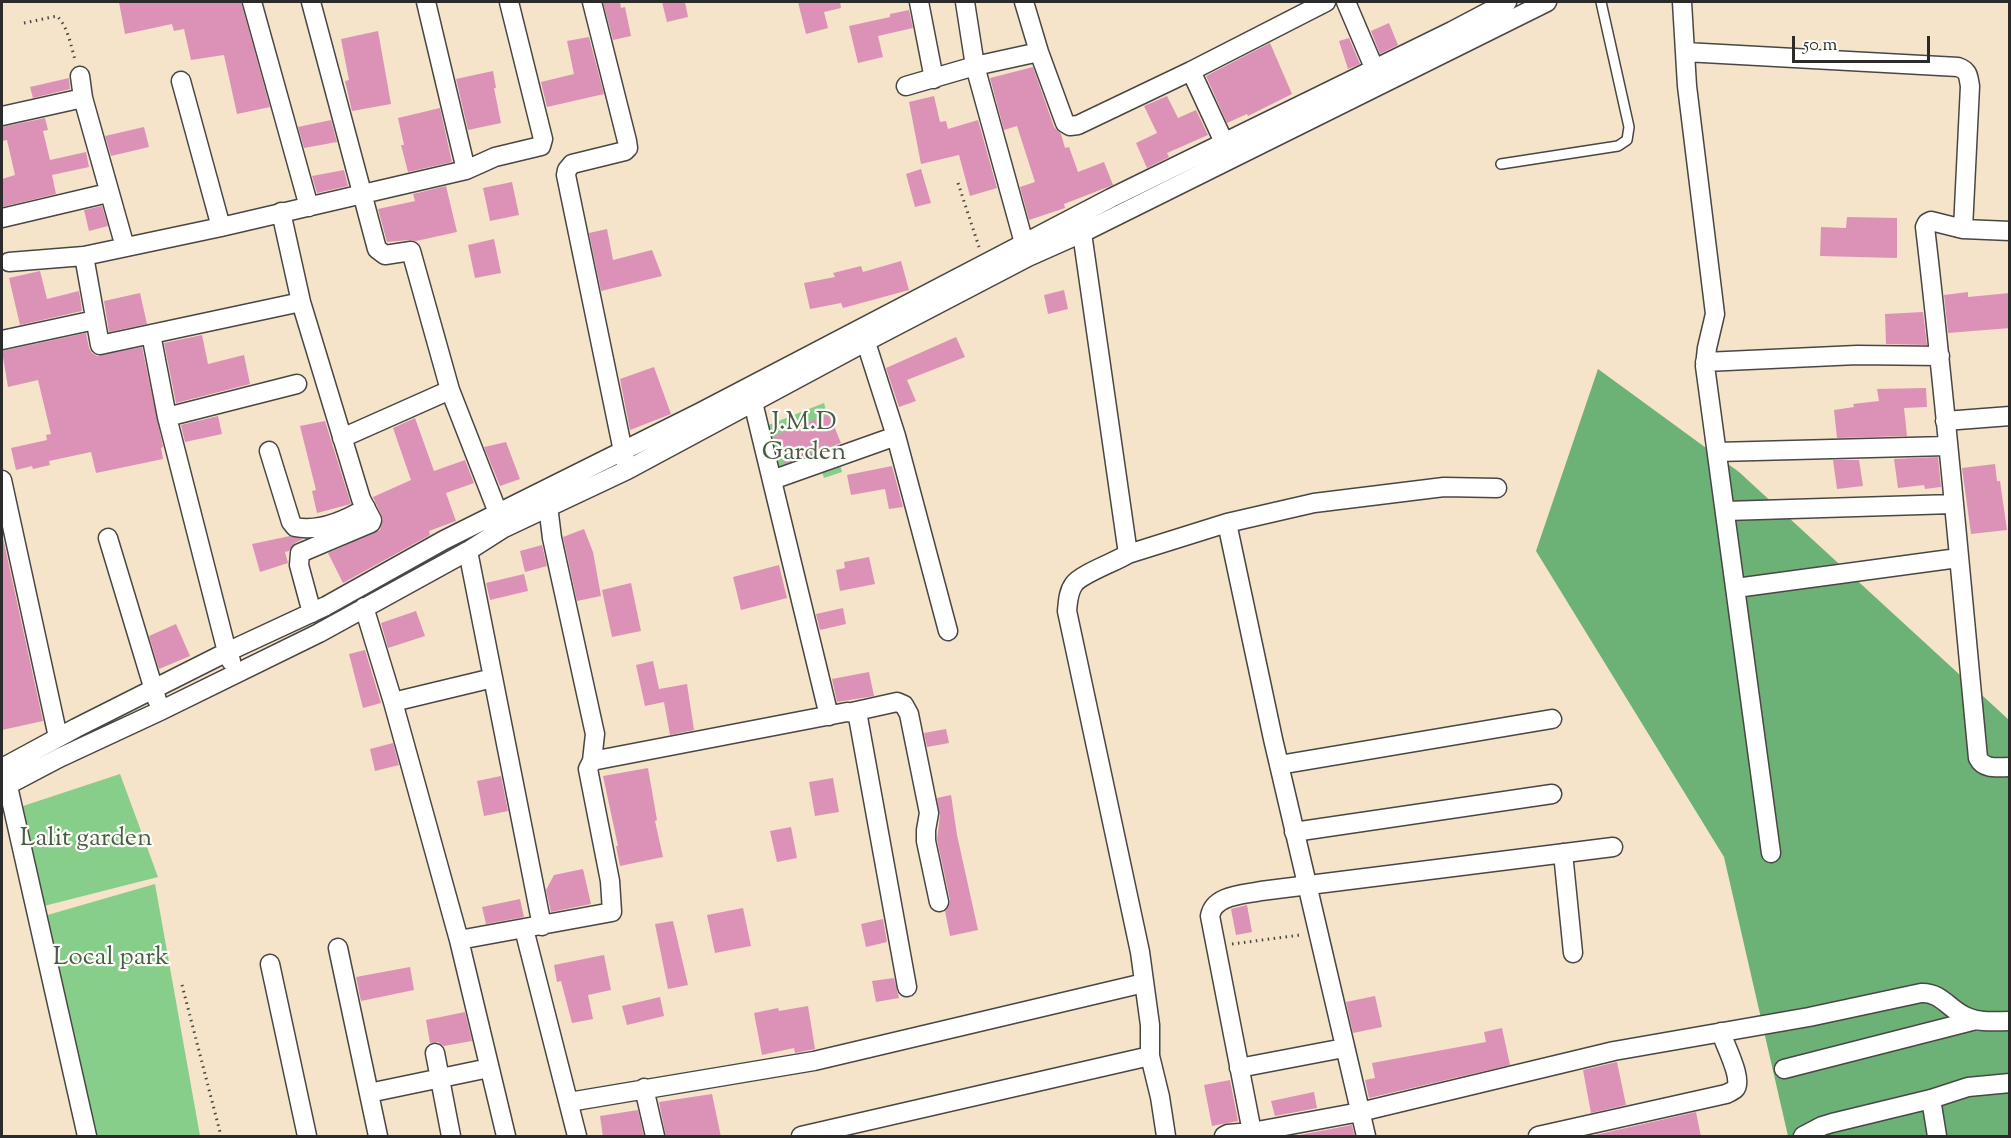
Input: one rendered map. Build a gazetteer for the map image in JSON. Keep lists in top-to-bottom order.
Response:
{
  "parks": ["J.M.D Garden", "Lalit garden", "Local park"],
  "scale_bar": "50 m"
}
